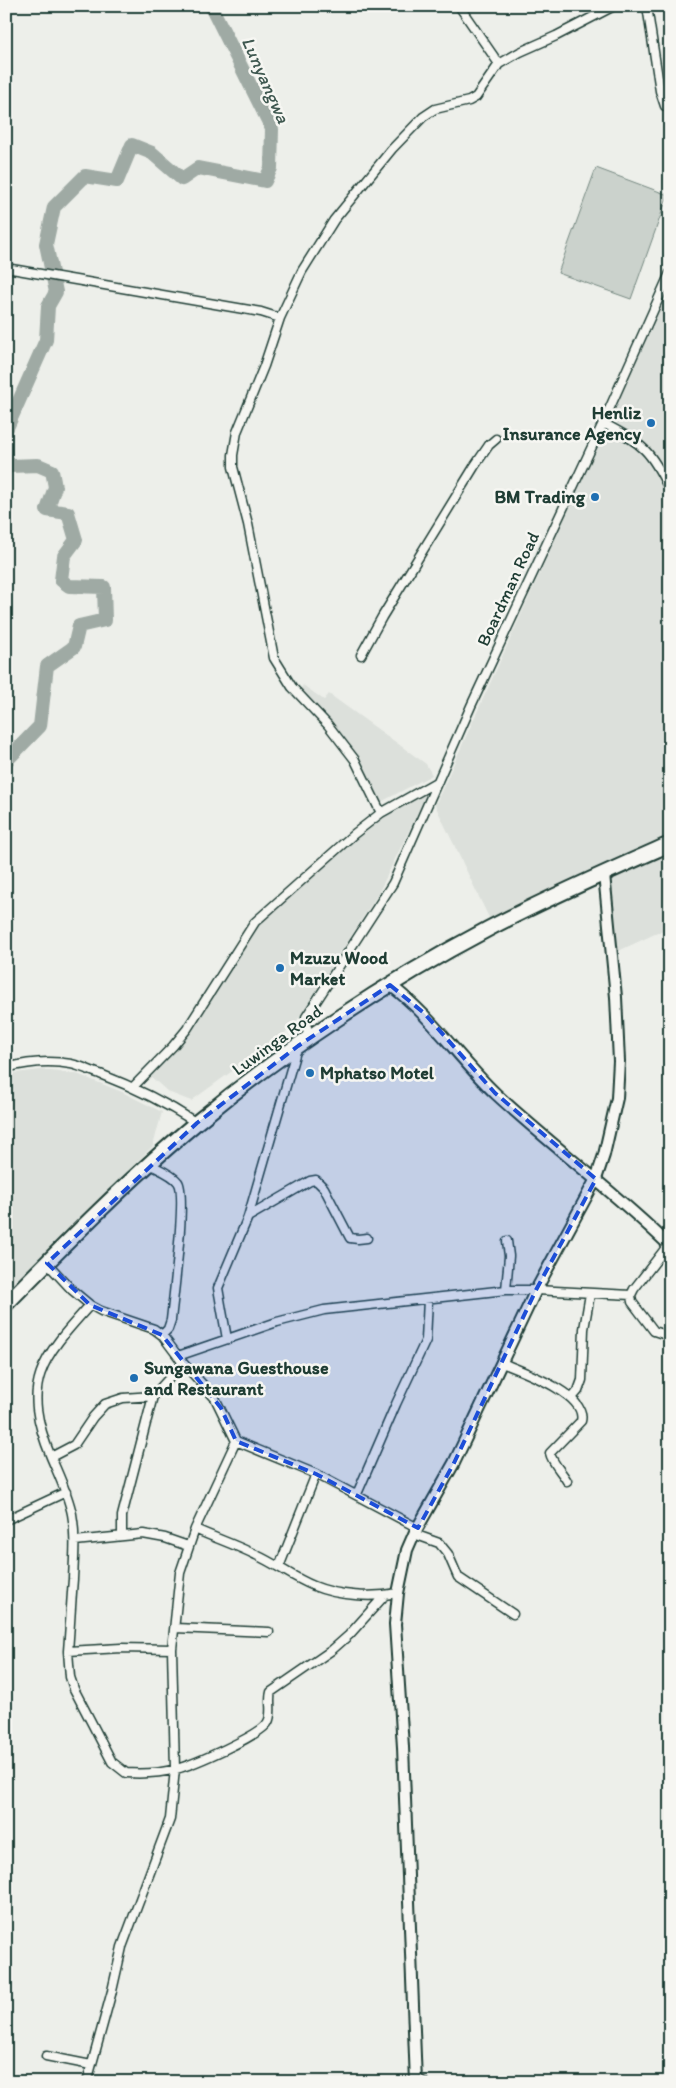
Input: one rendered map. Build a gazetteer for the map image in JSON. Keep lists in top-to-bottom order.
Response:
{
  "streets": {
    "highway": ["Luwinga Road"],
    "street": ["Boardman Road"]
  },
  "crossings": [
    ["Boardman Road", "Luwinga Road"]
  ],
  "water": ["Lunyangwa"],
  "places": [
    "Henliz Insurance Agency",
    "BM Trading",
    "Mzuzu Wood Market",
    "Mphatso Motel",
    "Sungawana Guesthouse and Restaurant"
  ]
}
